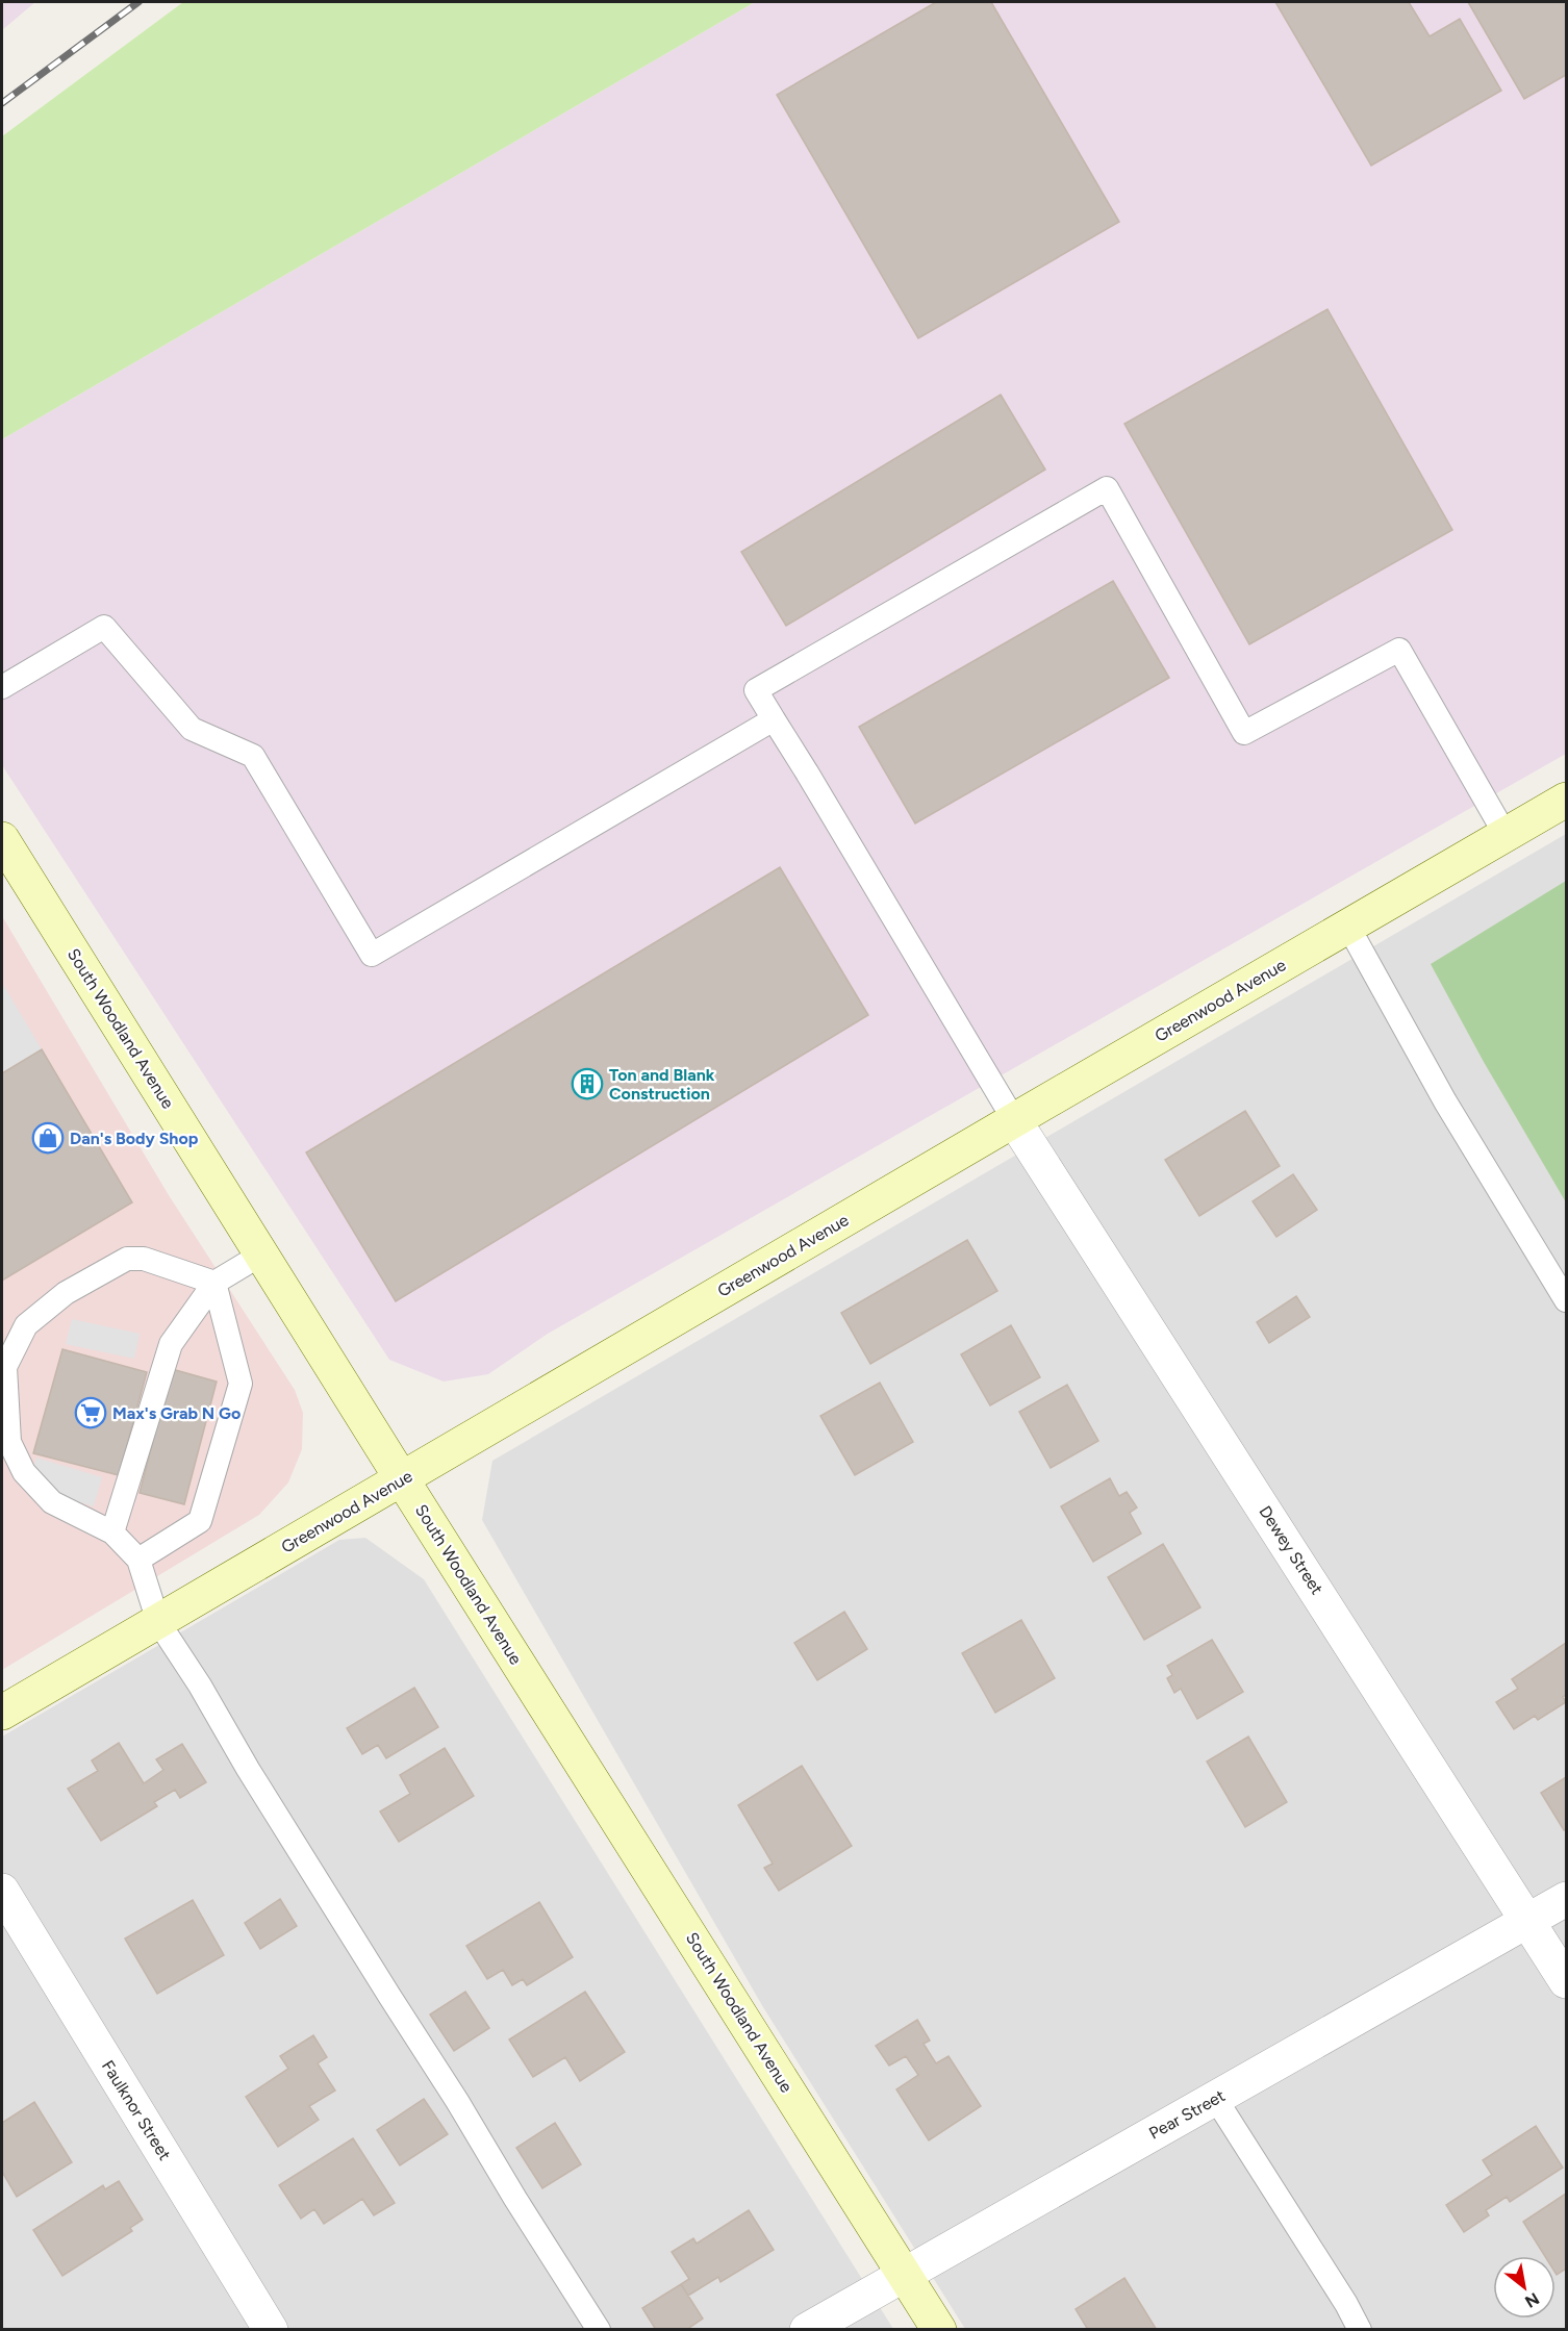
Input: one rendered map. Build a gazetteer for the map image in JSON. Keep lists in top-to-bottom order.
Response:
{
  "streets": {
    "street": [
      "Greenwood Avenue",
      "South Woodland Avenue",
      "Dewey Street",
      "Faulknor Street",
      "Pear Street"
    ]
  },
  "crossings": [
    ["Greenwood Avenue", "South Woodland Avenue"],
    ["Greenwood Avenue", "Dewey Street"],
    ["South Woodland Avenue", "Pear Street"],
    ["Dewey Street", "Pear Street"]
  ],
  "places": {
    "building": ["Ton and Blank Construction"],
    "shop": ["Dan's Body Shop"],
    "supermarket": ["Max's Grab N Go"]
  },
  "north": "bottom right"
}
